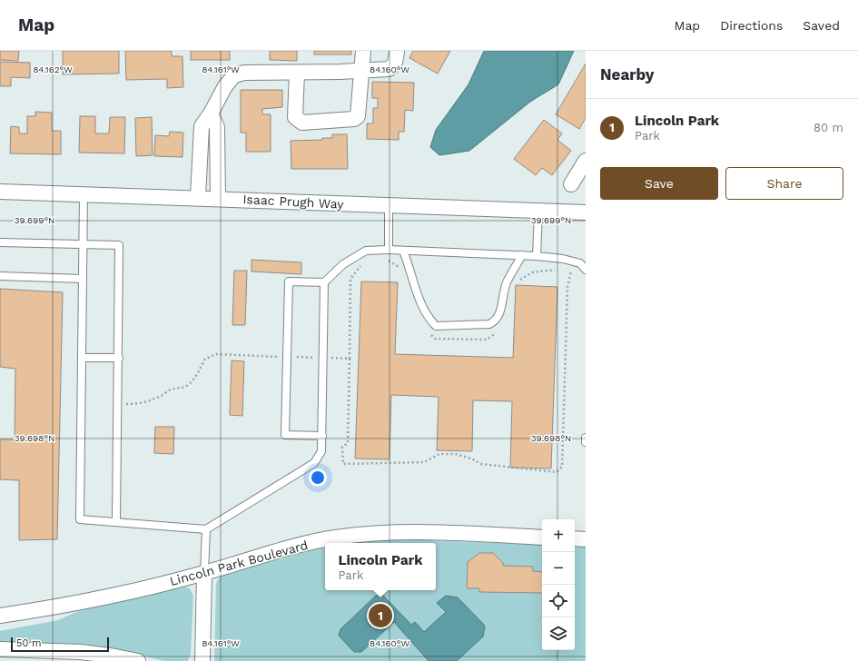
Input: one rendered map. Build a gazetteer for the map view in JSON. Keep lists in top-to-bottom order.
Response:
{
  "streets": {
    "street": ["Isaac Prugh Way", "Lincoln Park Boulevard"]
  },
  "scale_bar": "50 m",
  "page": {
    "header": "Map",
    "nav": ["Map", "Directions", "Saved"],
    "heading": "Nearby",
    "list": [
      {
        "mark": "1",
        "name": "Lincoln Park",
        "note": "Park",
        "value": "80 m"
      }
    ],
    "buttons": ["Save", "Share"],
    "map_buttons": ["+", "−"],
    "popup": ["Lincoln Park", "Park"],
    "pins": "1",
    "scale": "50 m"
  },
  "coordinates": [
    "84.162°W",
    "84.161°W",
    "84.160°W",
    "39.699°N",
    "39.698°N"
  ]
}
